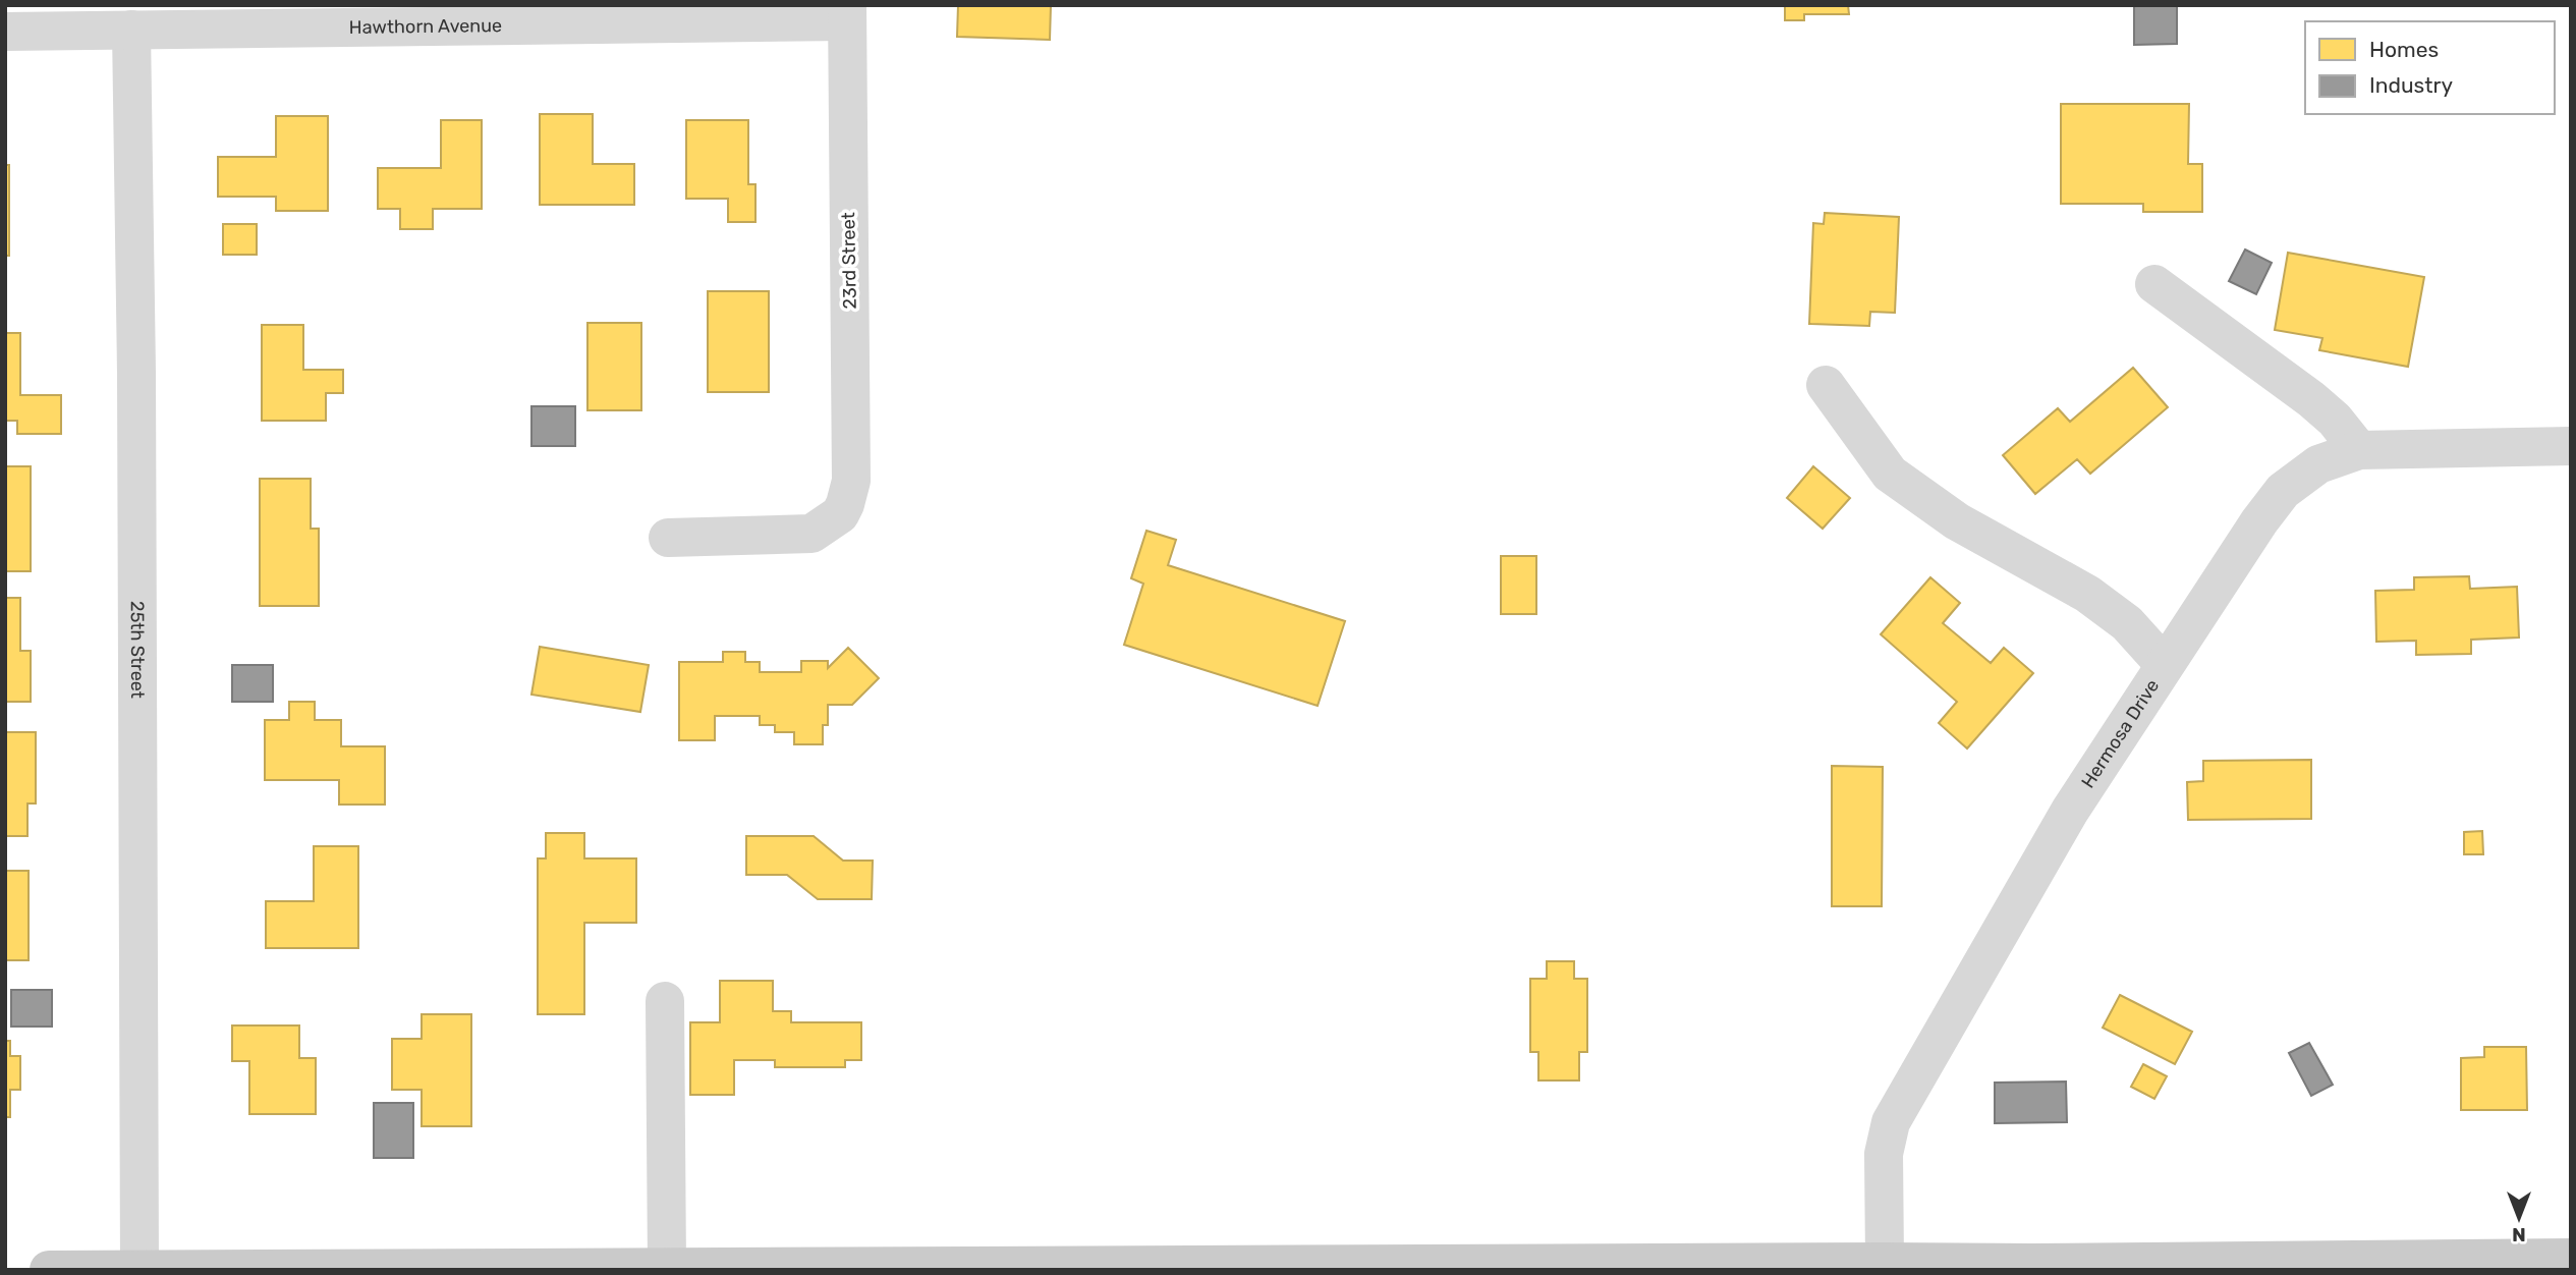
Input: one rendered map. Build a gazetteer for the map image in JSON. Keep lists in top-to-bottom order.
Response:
{
  "streets": {
    "street": [
      "Hawthorn Avenue",
      "23rd Street",
      "25th Street",
      "Hermosa Drive"
    ]
  },
  "crossings": [
    ["Hawthorn Avenue", "23rd Street"],
    ["Hawthorn Avenue", "25th Street"]
  ],
  "legend": ["Homes", "Industry"],
  "north": "bottom"
}
